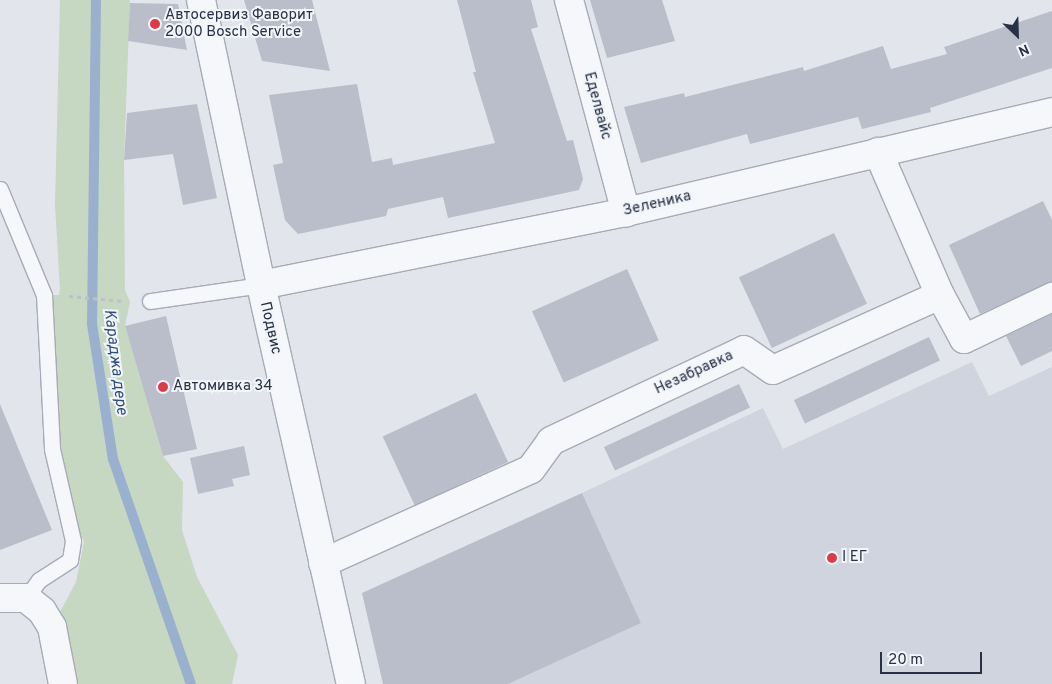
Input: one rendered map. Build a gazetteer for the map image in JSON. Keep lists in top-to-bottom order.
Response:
{
  "streets": {
    "street": [
      "Еделвайс",
      "Зеленика",
      "Подвис",
      "Незабравка"
    ]
  },
  "crossings": [
    ["Еделвайс", "Зеленика"],
    ["Зеленика", "Подвис"],
    ["Подвис", "Незабравка"]
  ],
  "water": ["Караджа дере"],
  "places": ["Автосервиз Фаворит 2000 Bosch Service", "Автомивка 34", "I ЕГ"],
  "scale_bar": "20 m",
  "north": "bottom right"
}
